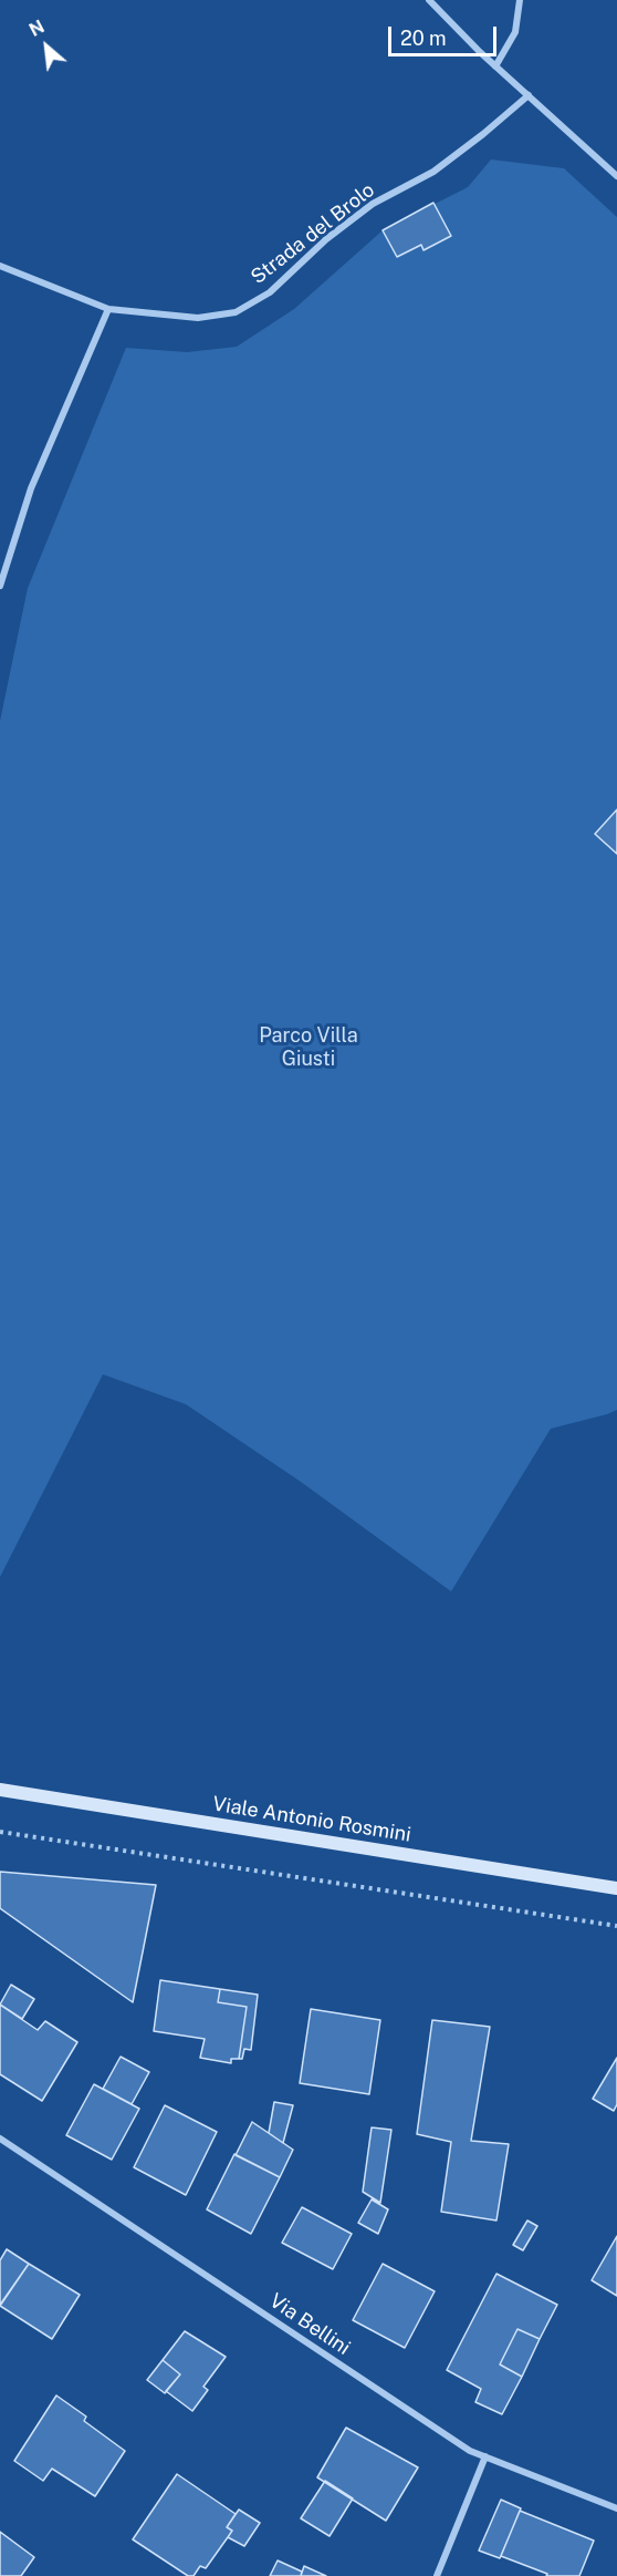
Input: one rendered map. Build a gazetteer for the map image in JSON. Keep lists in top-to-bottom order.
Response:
{
  "streets": {
    "street": ["Strada del Brolo", "Viale Antonio Rosmini", "Via Bellini"]
  },
  "parks": ["Parco Villa Giusti"],
  "scale_bar": "20 m",
  "north": "top left"
}
